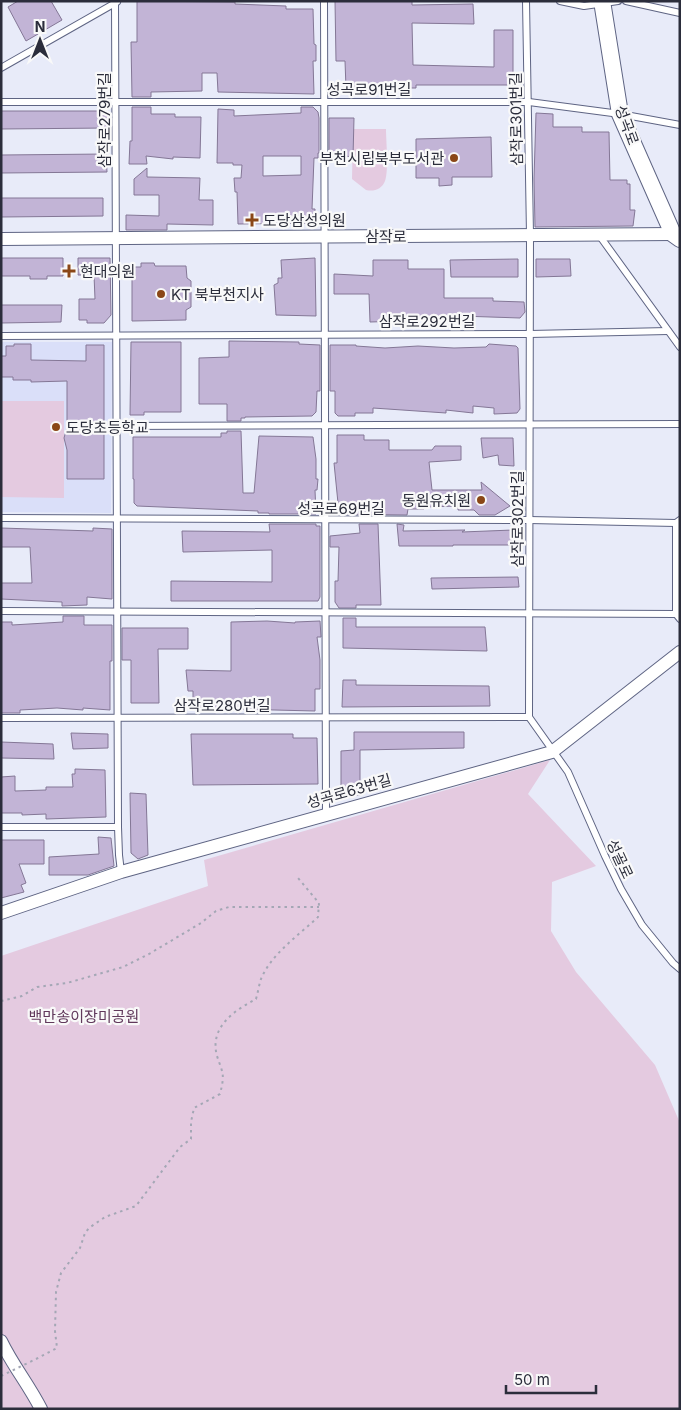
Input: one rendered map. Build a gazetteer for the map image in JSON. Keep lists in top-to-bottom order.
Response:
{
  "streets": {
    "street": ["성곡로", "삼작로", "성곡로63번길"],
    "lane": [
      "성곡로91번길",
      "삼작로301번길",
      "삼작로279번길",
      "삼작로292번길",
      "성곡로69번길",
      "삼작로302번길",
      "삼작로280번길",
      "성골로"
    ]
  },
  "crossings": [
    ["성곡로91번길", "삼작로301번길"],
    ["성곡로91번길", "삼작로279번길"],
    ["성곡로91번길", "성곡로"],
    ["삼작로301번길", "삼작로"],
    ["삼작로301번길", "삼작로302번길"],
    ["삼작로279번길", "삼작로"],
    ["성곡로", "삼작로"],
    ["삼작로", "삼작로302번길"],
    ["삼작로292번길", "삼작로302번길"],
    ["성곡로69번길", "삼작로302번길"],
    ["성곡로63번길", "성골로"]
  ],
  "parks": ["백만송이장미공원"],
  "places": {
    "other": [
      "부천시립북부도서관",
      "KT 북부천지사",
      "도당초등학교",
      "동원유치원"
    ],
    "health": ["도당삼성의원", "현대의원"]
  },
  "scale_bar": "50 m",
  "north": "top"
}
